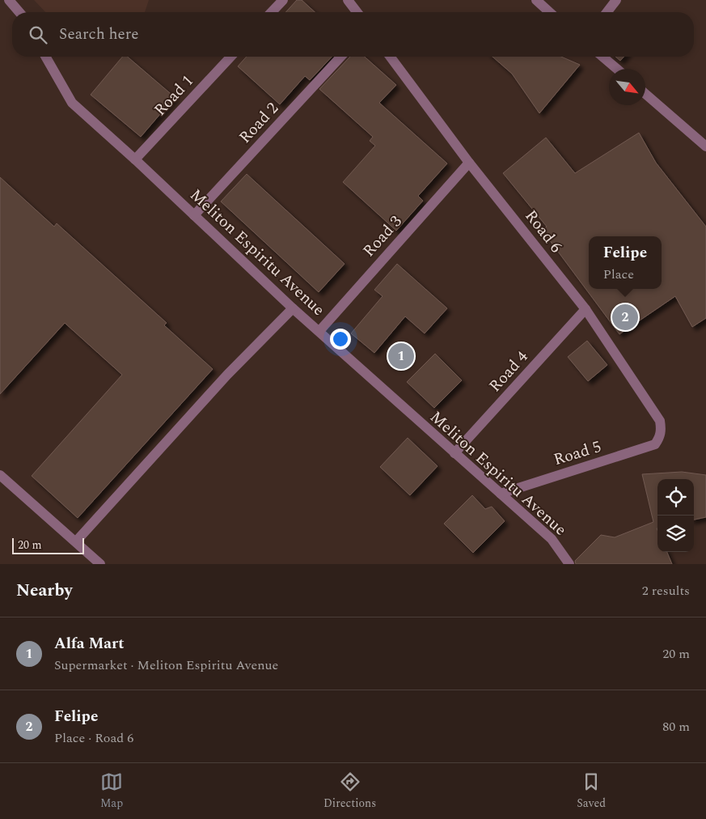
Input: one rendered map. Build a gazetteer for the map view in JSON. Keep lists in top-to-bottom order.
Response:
{
  "streets": {
    "street": [
      "Road 1",
      "Road 2",
      "Road 6",
      "Road 3",
      "Meliton Espiritu Avenue",
      "Road 4",
      "Road 5"
    ]
  },
  "crossings": [
    ["Road 1", "Meliton Espiritu Avenue"],
    ["Road 2", "Meliton Espiritu Avenue"],
    ["Road 6", "Road 3"],
    ["Road 6", "Road 4"],
    ["Road 6", "Road 5"],
    ["Road 3", "Meliton Espiritu Avenue"],
    ["Meliton Espiritu Avenue", "Road 4"],
    ["Meliton Espiritu Avenue", "Road 5"]
  ],
  "scale_bar": "20 m",
  "north": "bottom right",
  "page": {
    "search": "Search here",
    "popup": ["Felipe", "Place"],
    "pins": ["2", "1"],
    "scale": "20 m",
    "heading": ["Nearby", "2 results"],
    "list": [
      {
        "mark": "1",
        "name": "Alfa Mart",
        "note": "Supermarket · Meliton Espiritu Avenue",
        "value": "20 m"
      },
      {
        "mark": "2",
        "name": "Felipe",
        "note": "Place · Road 6",
        "value": "80 m"
      }
    ],
    "nav": ["Map", "Directions", "Saved"]
  }
}
